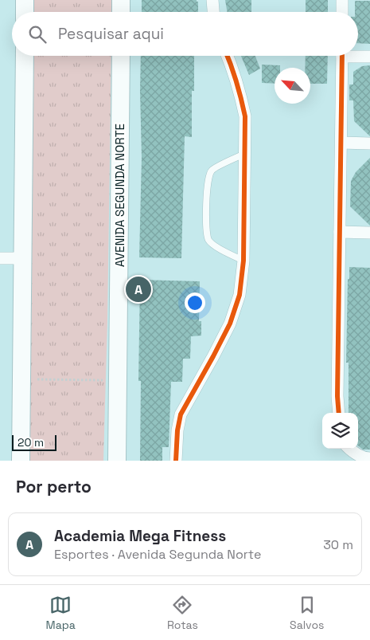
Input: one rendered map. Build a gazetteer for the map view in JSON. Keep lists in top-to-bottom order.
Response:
{
  "streets": {
    "main road": ["AVENIDA SEGUNDA NORTE"]
  },
  "scale_bar": "20 m",
  "north": "top left",
  "page": {
    "search": "Pesquisar aqui",
    "pins": "A",
    "scale": "20 m",
    "heading": "Por perto",
    "list": [
      {
        "mark": "A",
        "name": "Academia Mega Fitness",
        "note": "Esportes · Avenida Segunda Norte",
        "value": "30 m"
      }
    ],
    "nav": ["Mapa", "Rotas", "Salvos"]
  }
}
